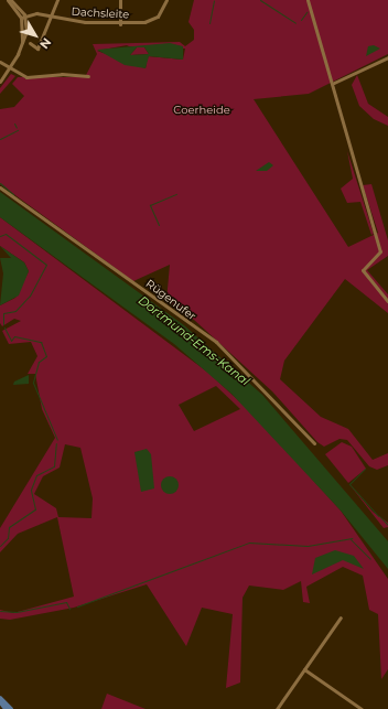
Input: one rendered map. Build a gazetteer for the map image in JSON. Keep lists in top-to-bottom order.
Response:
{
  "streets": {
    "street": ["Dachsleite", "Rügenufer"]
  },
  "water": ["Dortmund-Ems-Kanal"],
  "parks": ["Coerheide"],
  "north": "bottom right"
}
